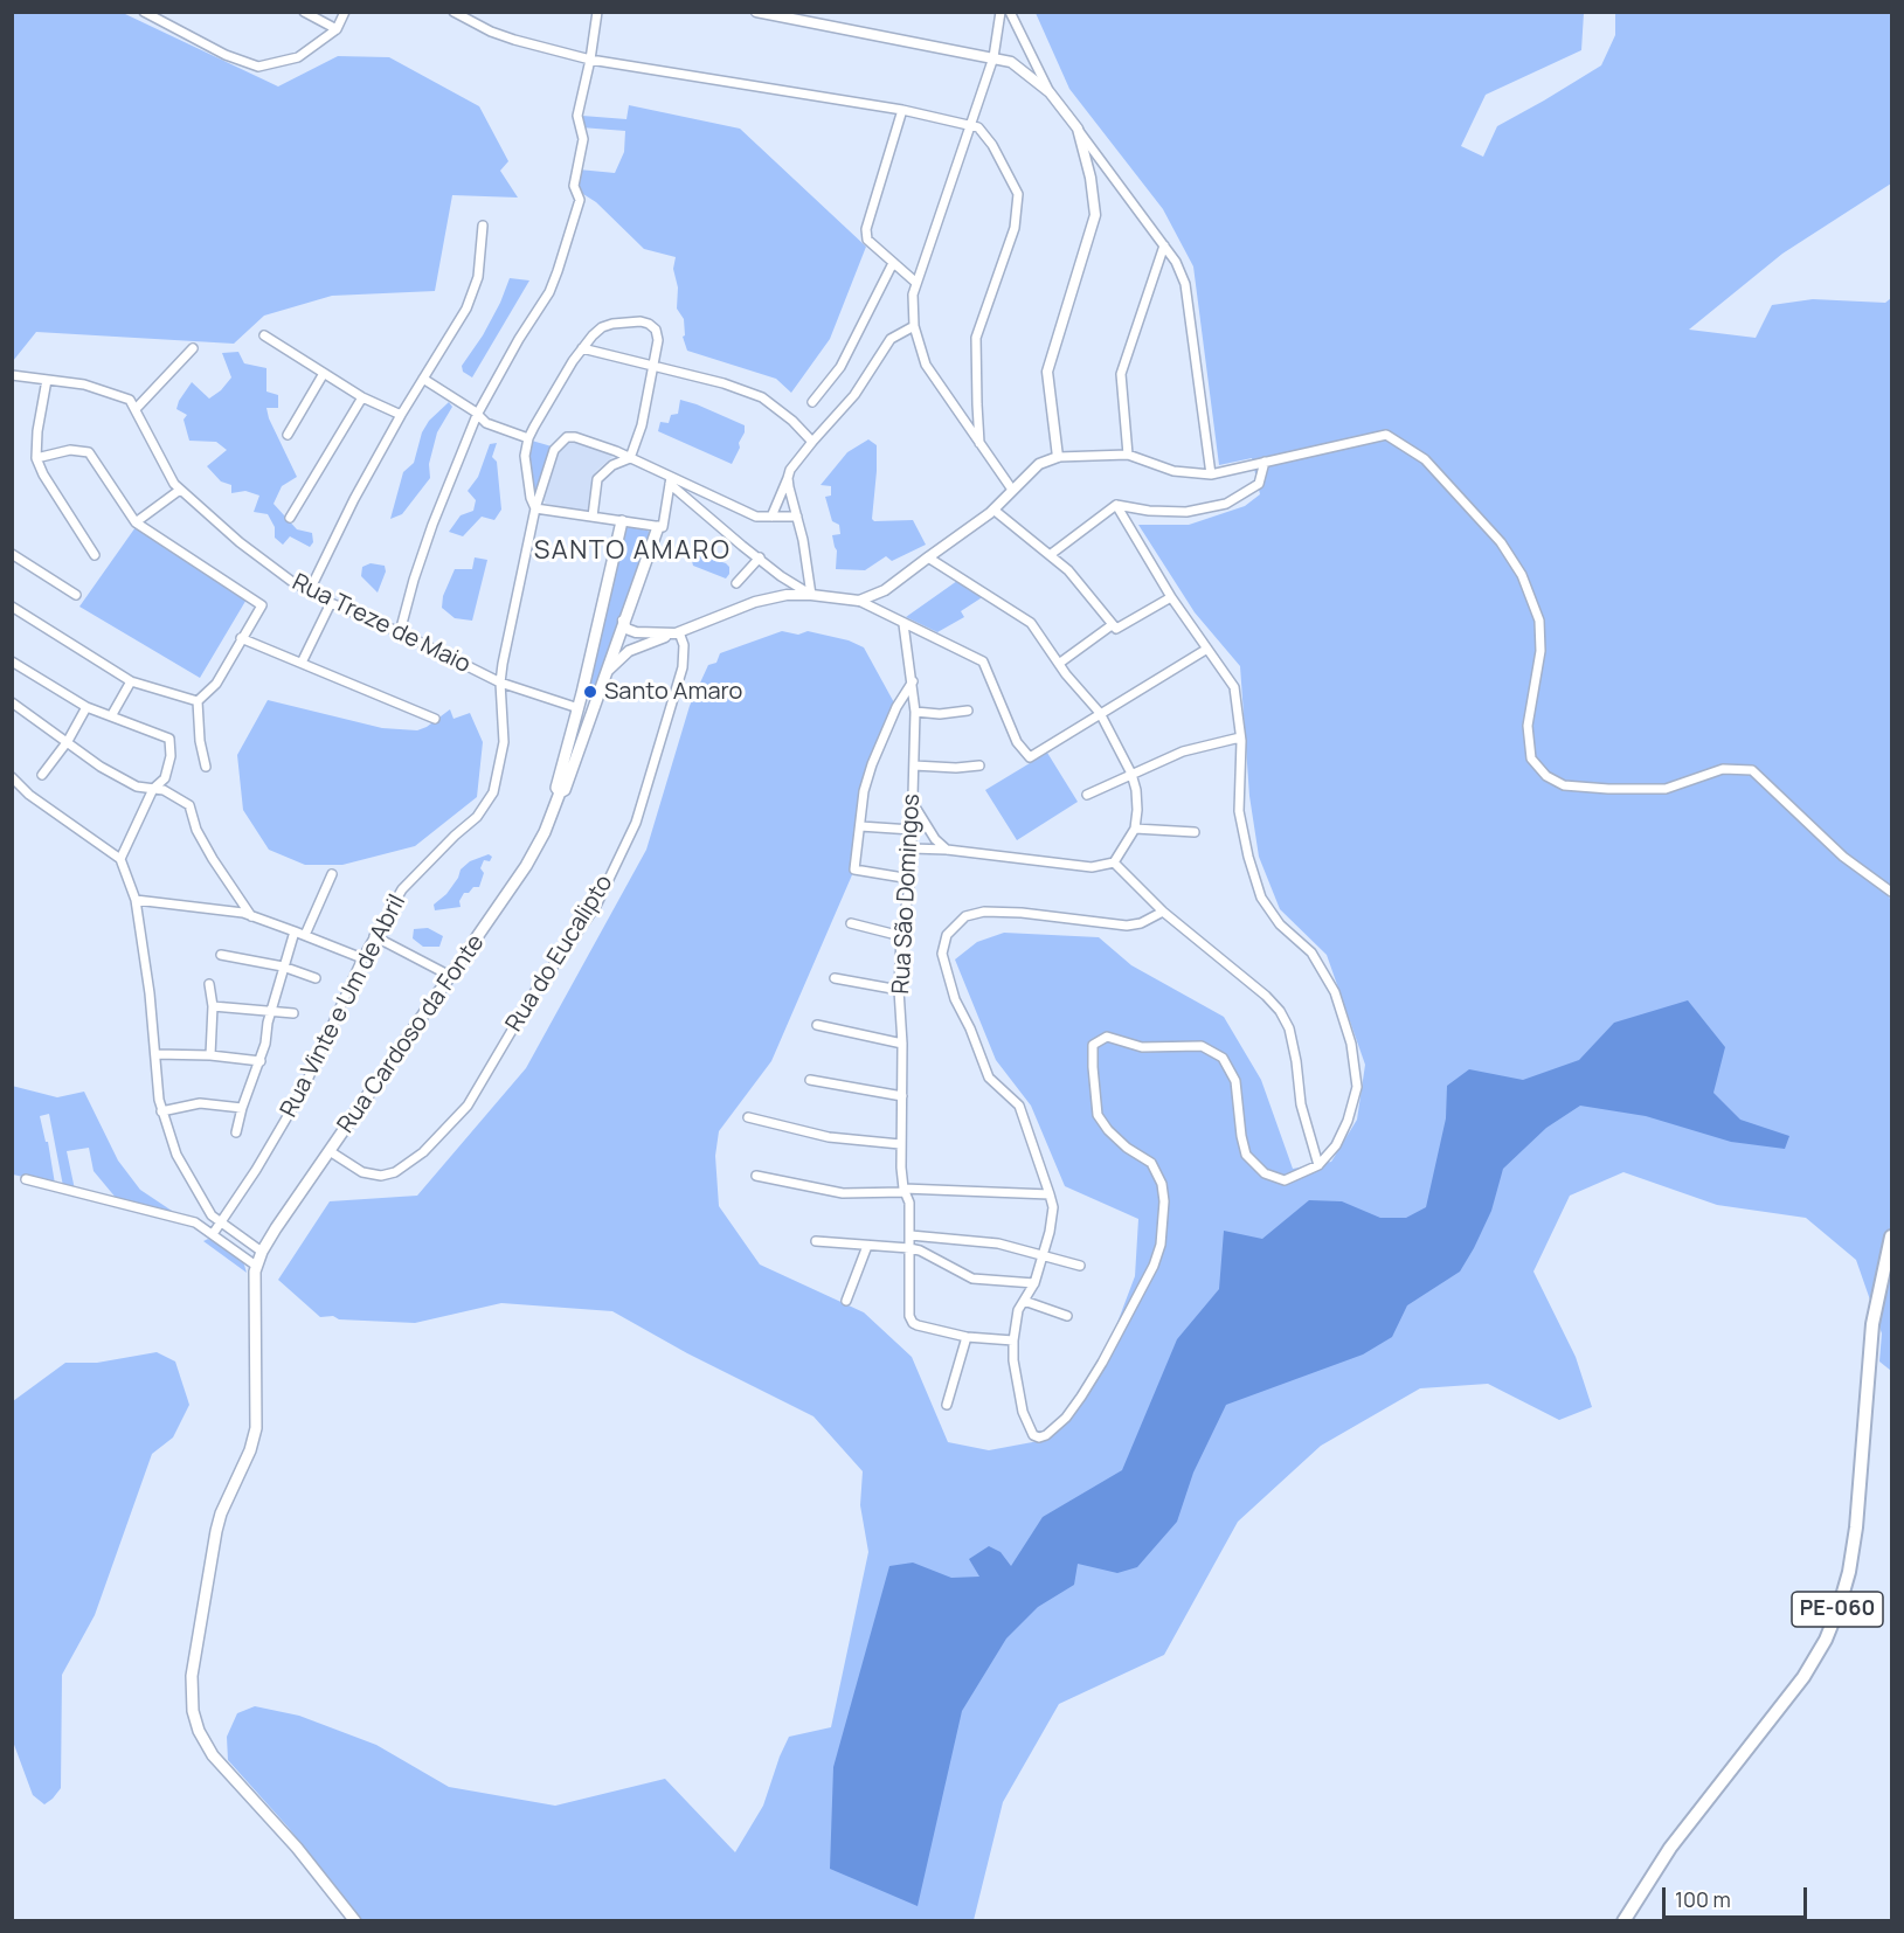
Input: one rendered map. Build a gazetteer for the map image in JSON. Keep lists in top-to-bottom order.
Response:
{
  "streets": {
    "main road": ["Rua Cardoso da Fonte", "PE-060"],
    "street": [
      "Rua Treze de Maio",
      "Rua São Domingos",
      "Rua do Eucalipto",
      "Rua Vinte e Um de Abril"
    ]
  },
  "crossings": [
    ["Rua Treze de Maio", "Rua Vinte e Um de Abril"],
    ["Rua Treze de Maio", "Rua Cardoso da Fonte"],
    ["Rua do Eucalipto", "Rua Cardoso da Fonte"]
  ],
  "districts": ["SANTO AMARO"],
  "places": ["Santo Amaro"],
  "scale_bar": "100 m"
}
